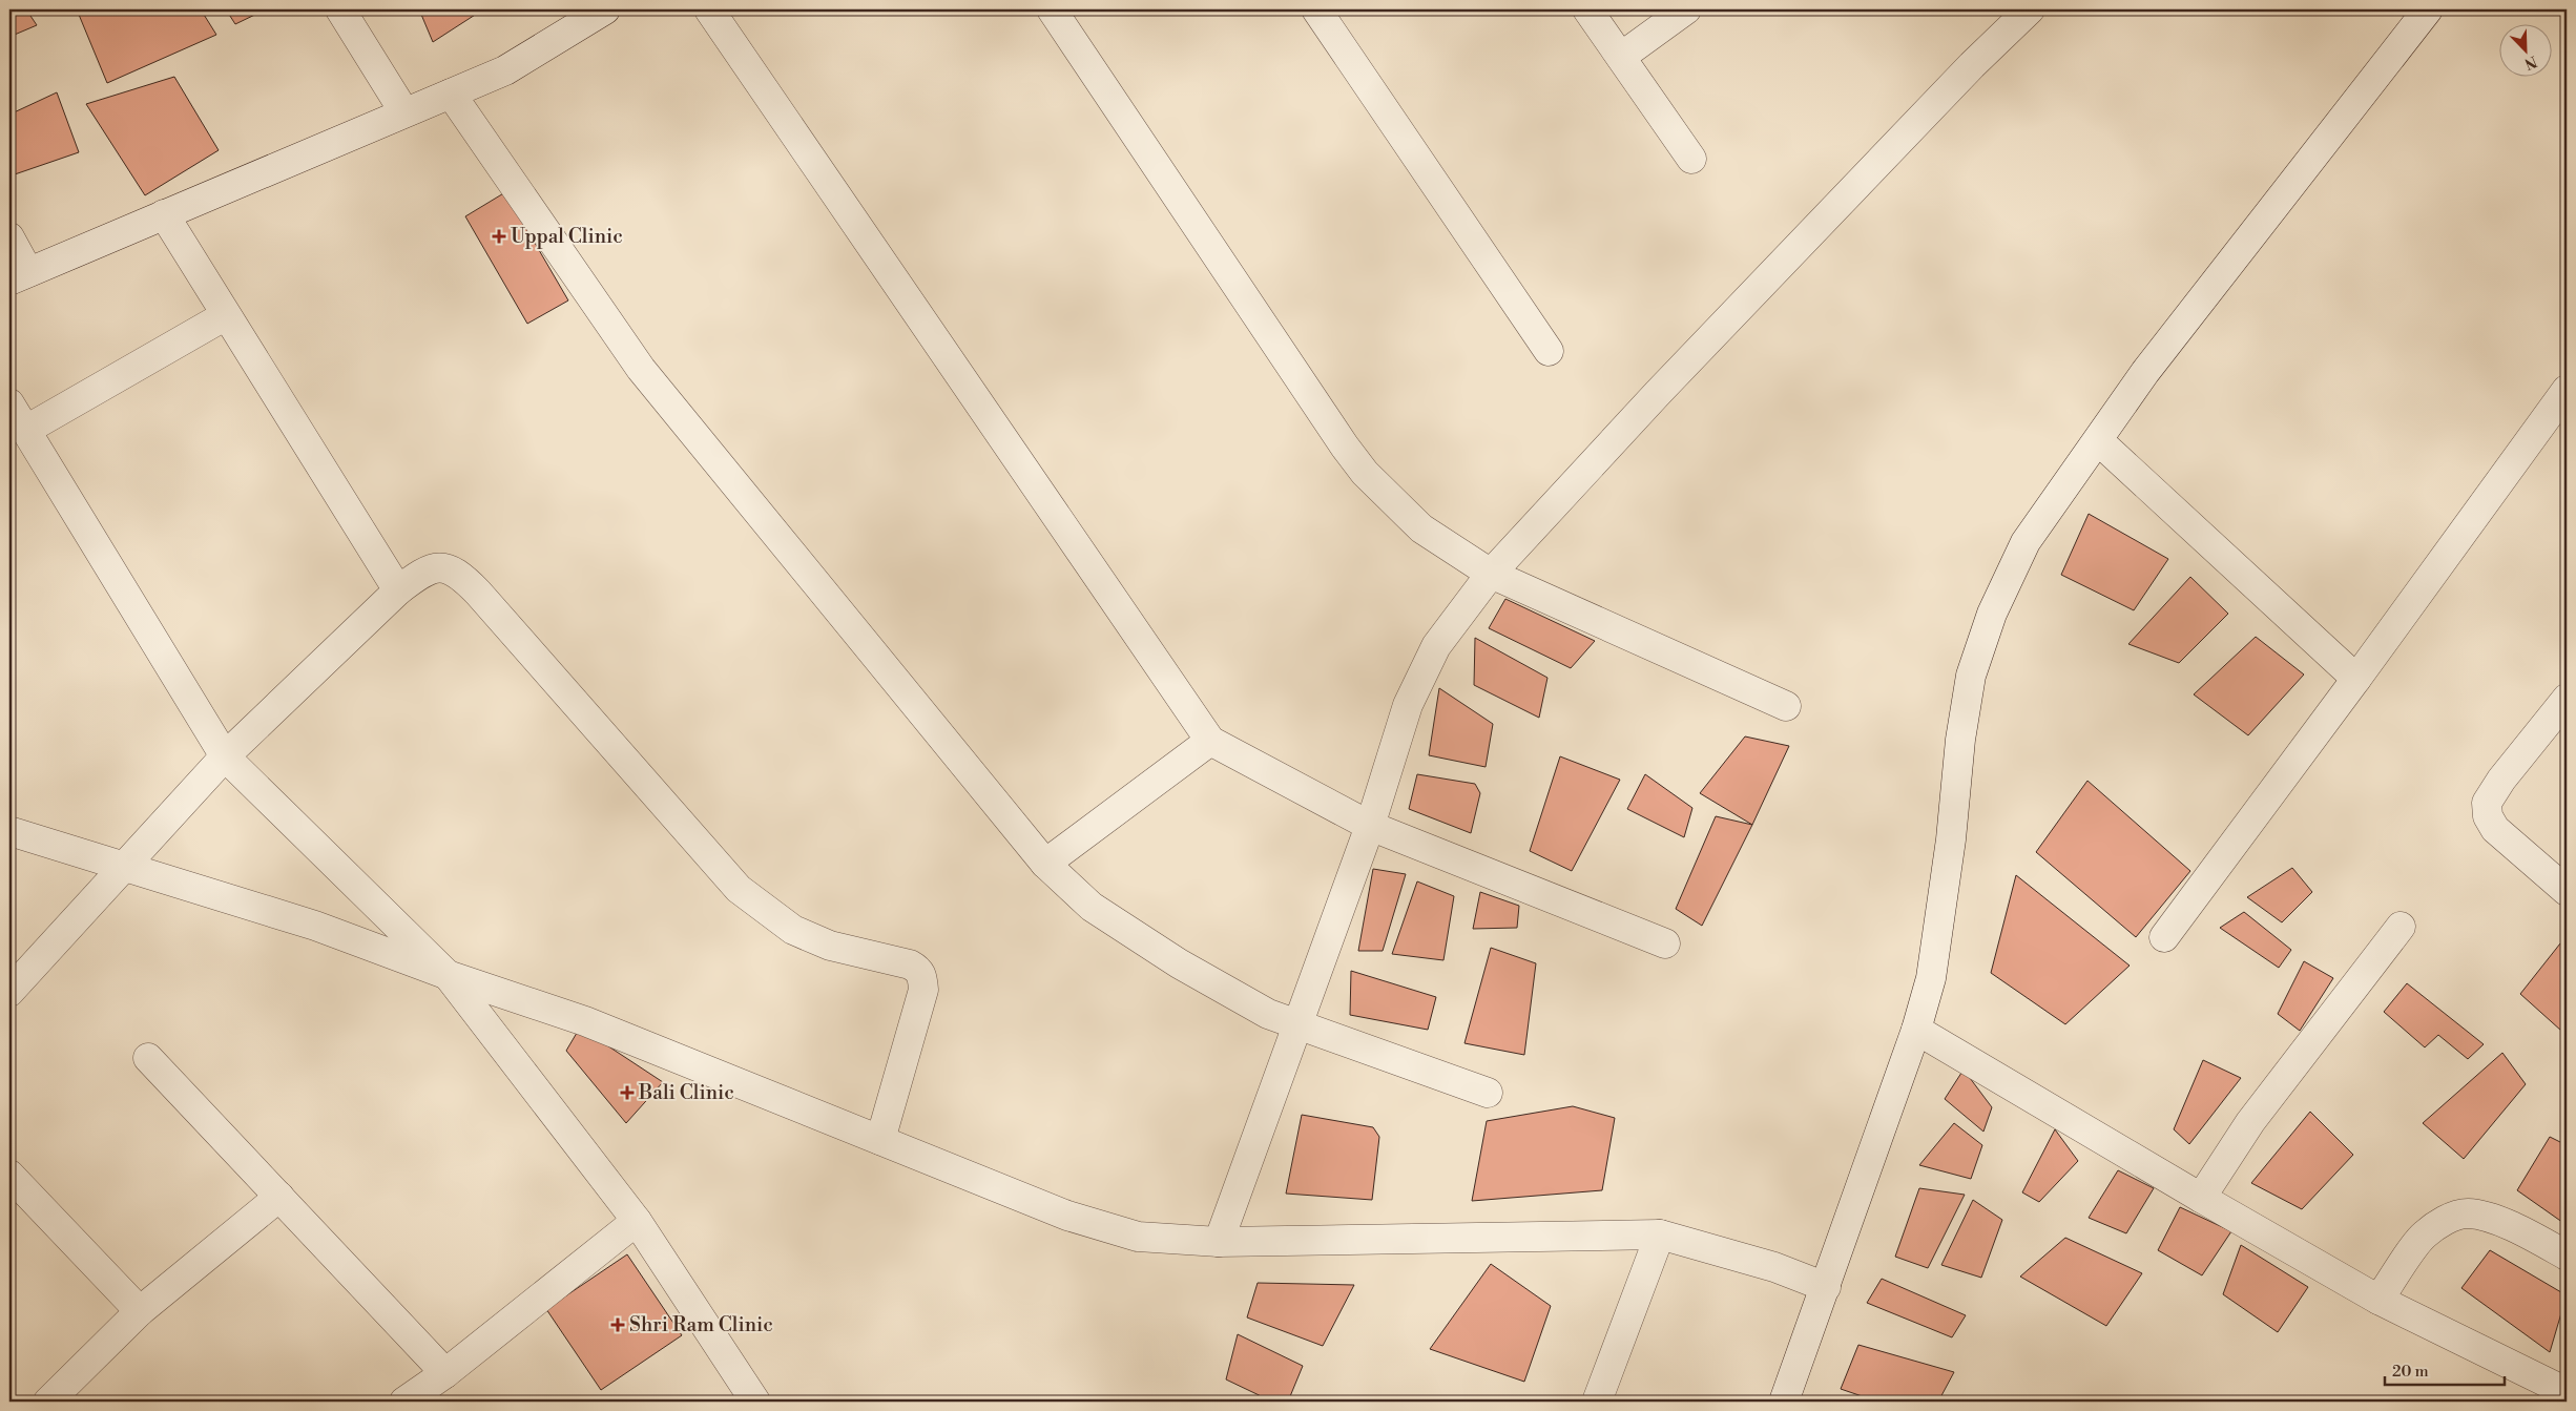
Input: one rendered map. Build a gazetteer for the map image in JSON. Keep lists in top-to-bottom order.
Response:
{
  "places": {
    "health": ["Uppal Clinic", "Bali Clinic", "Shri Ram Clinic"]
  },
  "scale_bar": "20 m",
  "north": "bottom right"
}
